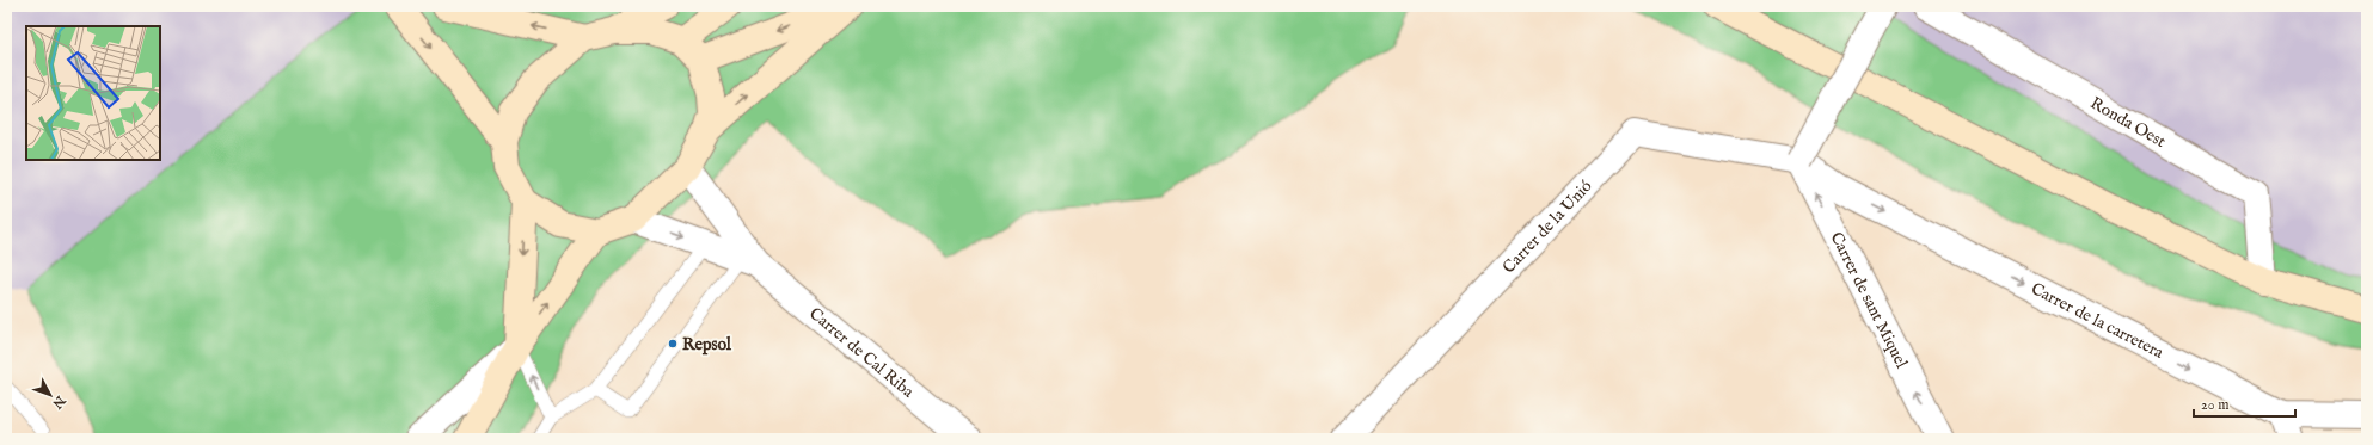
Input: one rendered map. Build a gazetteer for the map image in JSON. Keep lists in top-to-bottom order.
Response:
{
  "streets": {
    "street": [
      "Ronda Oest",
      "Carrer de la Unió",
      "Carrer de sant Miquel",
      "Carrer de la carretera",
      "Carrer de Cal Riba"
    ]
  },
  "crossings": [
    ["Carrer de la Unió", "Carrer de sant Miquel"],
    ["Carrer de la Unió", "Carrer de la carretera"]
  ],
  "one_way": ["Carrer de sant Miquel"],
  "places": ["Repsol"],
  "scale_bar": "20 m",
  "north": "bottom right"
}
